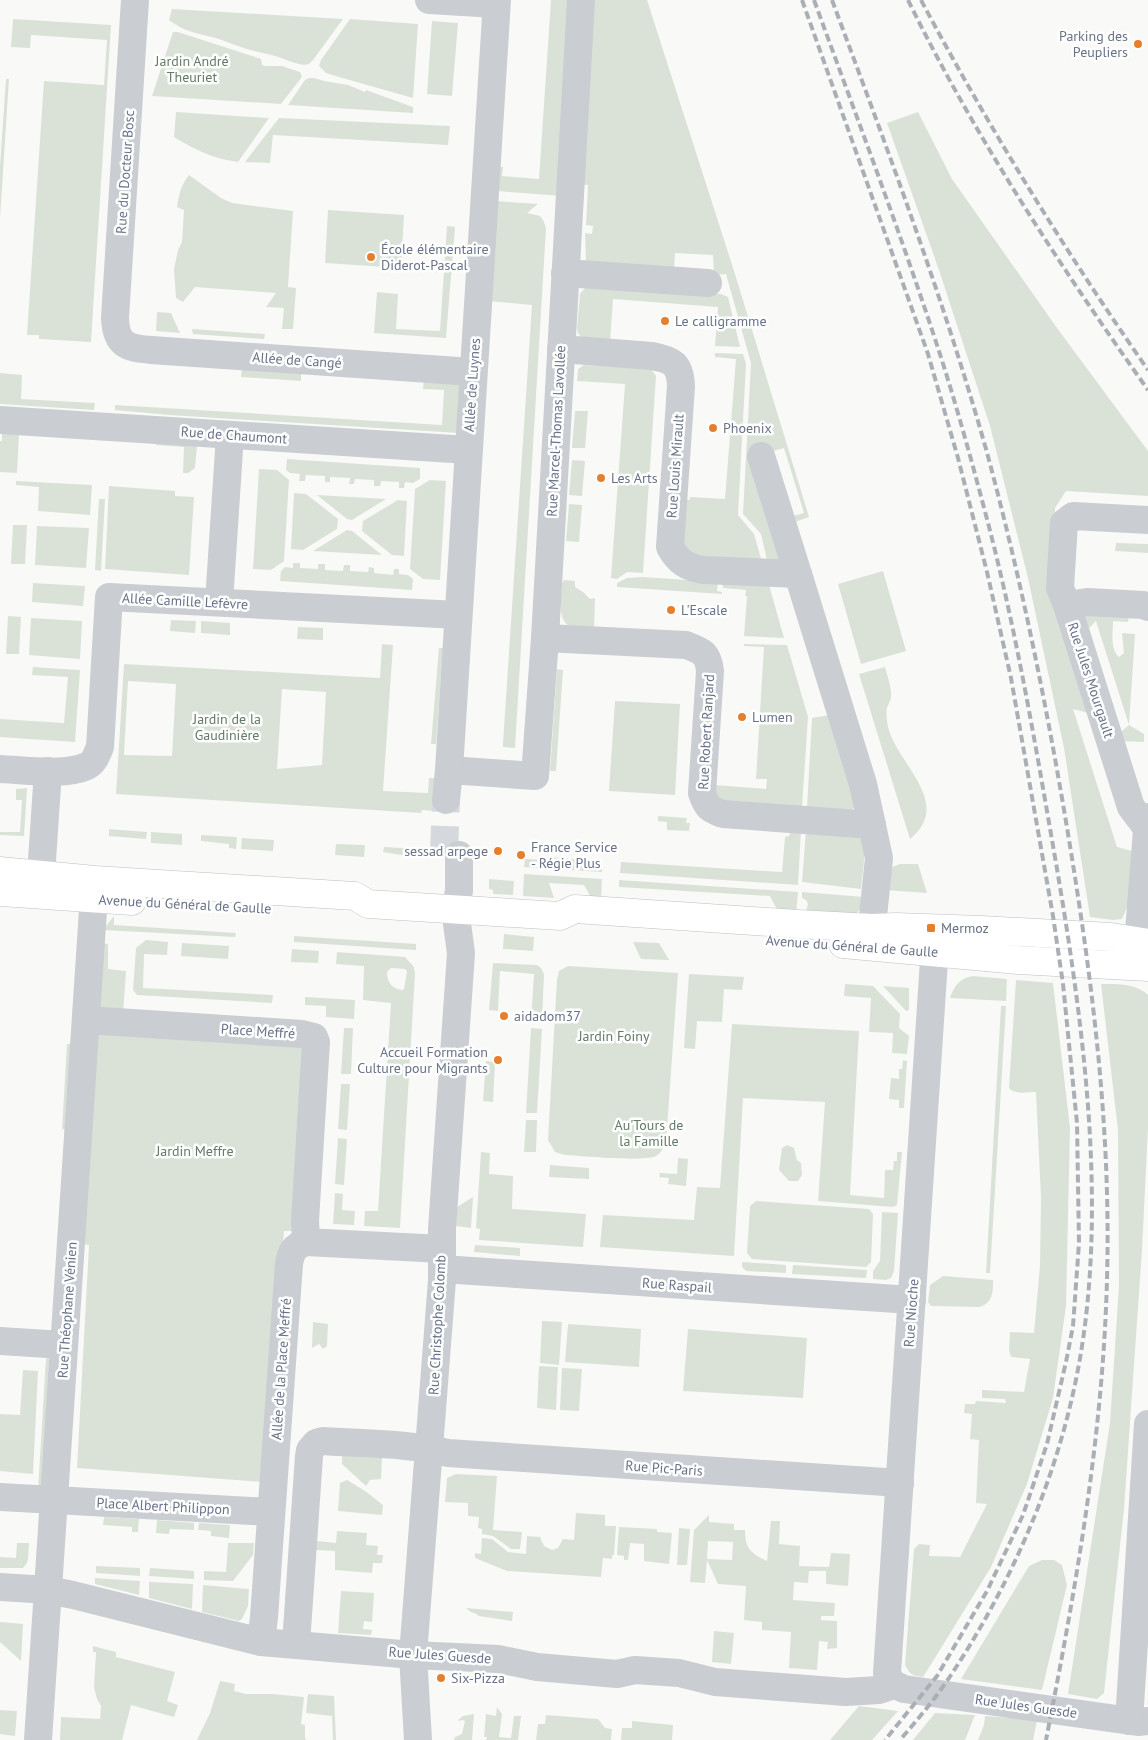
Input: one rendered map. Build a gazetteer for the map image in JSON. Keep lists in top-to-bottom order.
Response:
{
  "streets": {
    "main road": ["Avenue du Général de Gaulle"],
    "street": [
      "Rue du Docteur Bosc",
      "Allée de Cangé",
      "Allée de Luynes",
      "Rue Marcel-Thomas Lavollée",
      "Rue de Chaumont",
      "Rue Louis Mirault",
      "Allée Camille Lefèvre",
      "Rue Jules Mourgault",
      "Rue Robert Ranjard",
      "Place Meffré",
      "Rue Raspail",
      "Rue Théophane Vénien",
      "Rue Nioche",
      "Rue Christophe Colomb",
      "Allée de la Place Meffré",
      "Rue Pic-Paris",
      "Place Albert Philippon",
      "Rue Jules Guesde"
    ]
  },
  "crossings": [
    ["Rue du Docteur Bosc", "Allée de Cangé"],
    ["Allée de Cangé", "Allée de Luynes"],
    ["Allée de Luynes", "Rue Marcel-Thomas Lavollée"],
    ["Allée de Luynes", "Rue de Chaumont"],
    ["Allée de Luynes", "Allée Camille Lefèvre"],
    ["Rue Marcel-Thomas Lavollée", "Rue Louis Mirault"],
    ["Rue Marcel-Thomas Lavollée", "Rue Robert Ranjard"],
    ["Avenue du Général de Gaulle", "Rue Théophane Vénien"],
    ["Avenue du Général de Gaulle", "Rue Nioche"],
    ["Avenue du Général de Gaulle", "Rue Christophe Colomb"],
    ["Place Meffré", "Rue Théophane Vénien"],
    ["Place Meffré", "Allée de la Place Meffré"],
    ["Rue Raspail", "Rue Nioche"],
    ["Rue Raspail", "Rue Christophe Colomb"],
    ["Rue Théophane Vénien", "Place Albert Philippon"],
    ["Rue Théophane Vénien", "Rue Jules Guesde"],
    ["Rue Nioche", "Rue Pic-Paris"],
    ["Rue Nioche", "Rue Jules Guesde"],
    ["Rue Christophe Colomb", "Rue Pic-Paris"],
    ["Rue Christophe Colomb", "Rue Jules Guesde"],
    ["Allée de la Place Meffré", "Place Albert Philippon"],
    ["Allée de la Place Meffré", "Rue Jules Guesde"]
  ],
  "parks": [
    "Jardin André Theuriet",
    "Jardin de la Gaudinière",
    "Jardin Foiny",
    "Au'Tours de la Famille",
    "Jardin Meffre"
  ],
  "places": {
    "other": [
      "Parking des Peupliers",
      "École élémentaire Diderot-Pascal",
      "Le calligramme",
      "Phoenix",
      "Les Arts",
      "L'Escale",
      "Lumen",
      "sessad arpege",
      "France Service - Régie Plus",
      "aidadom37",
      "Accueil Formation Culture pour Migrants",
      "Six-Pizza"
    ],
    "transit": ["Mermoz"]
  }
}
